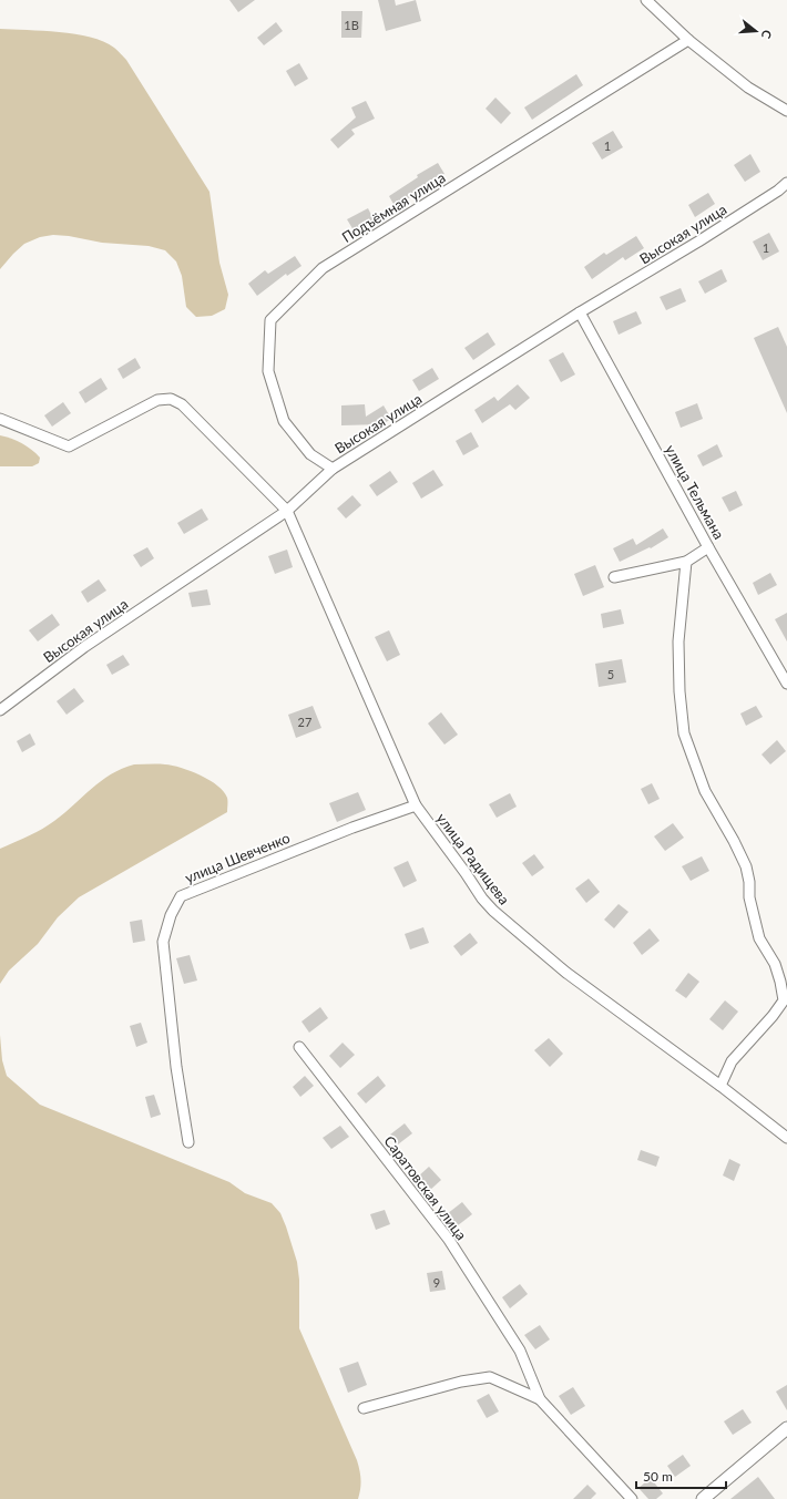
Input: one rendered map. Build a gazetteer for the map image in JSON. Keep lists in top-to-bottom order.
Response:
{
  "streets": {
    "street": [
      "Подъёмная улица",
      "Высокая улица",
      "улица Тельмана",
      "улица Шевченко",
      "улица Радищева",
      "Саратовская улица"
    ]
  },
  "crossings": [
    ["Подъёмная улица", "Высокая улица"],
    ["Высокая улица", "улица Тельмана"],
    ["Высокая улица", "улица Радищева"],
    ["улица Шевченко", "улица Радищева"]
  ],
  "house_numbers": [
    "1В",
    "1",
    "1",
    "5",
    "27",
    "9"
  ],
  "scale_bar": "50 m",
  "north": "right"
}
